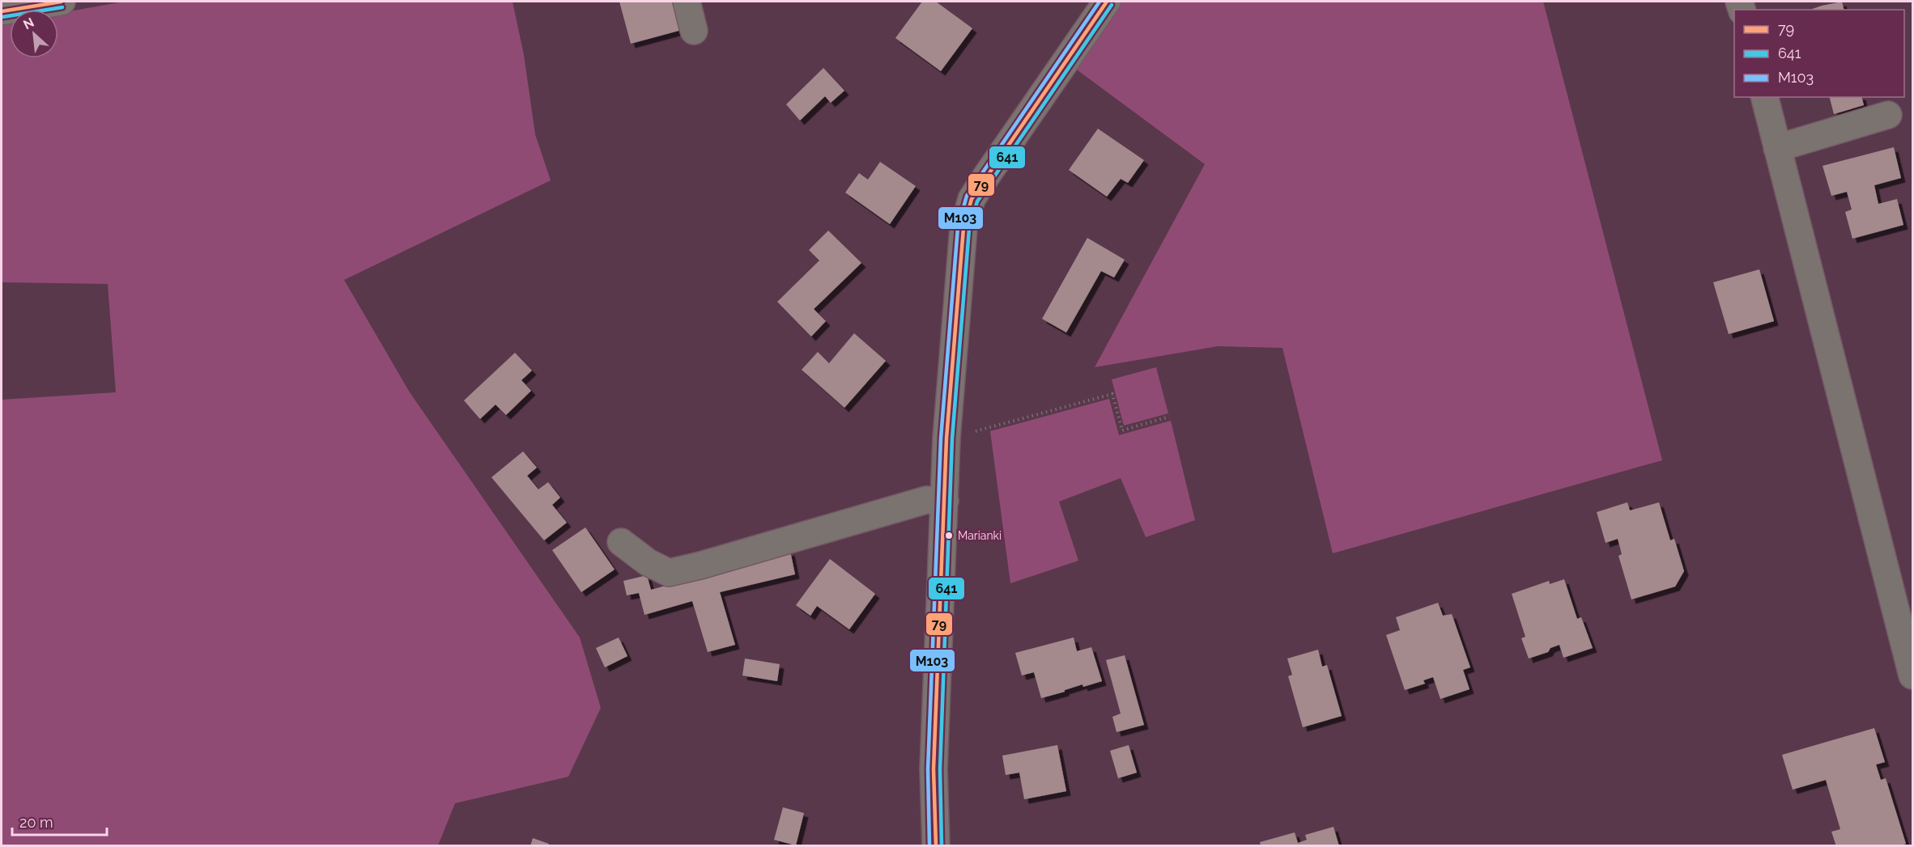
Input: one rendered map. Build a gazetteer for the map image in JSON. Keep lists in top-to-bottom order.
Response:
{
  "places": ["Marianki"],
  "lines": ["transit line 79", "transit line M103", "transit line 641"],
  "legend": ["79", "641", "M103"],
  "scale_bar": "20 m",
  "north": "top left"
}
